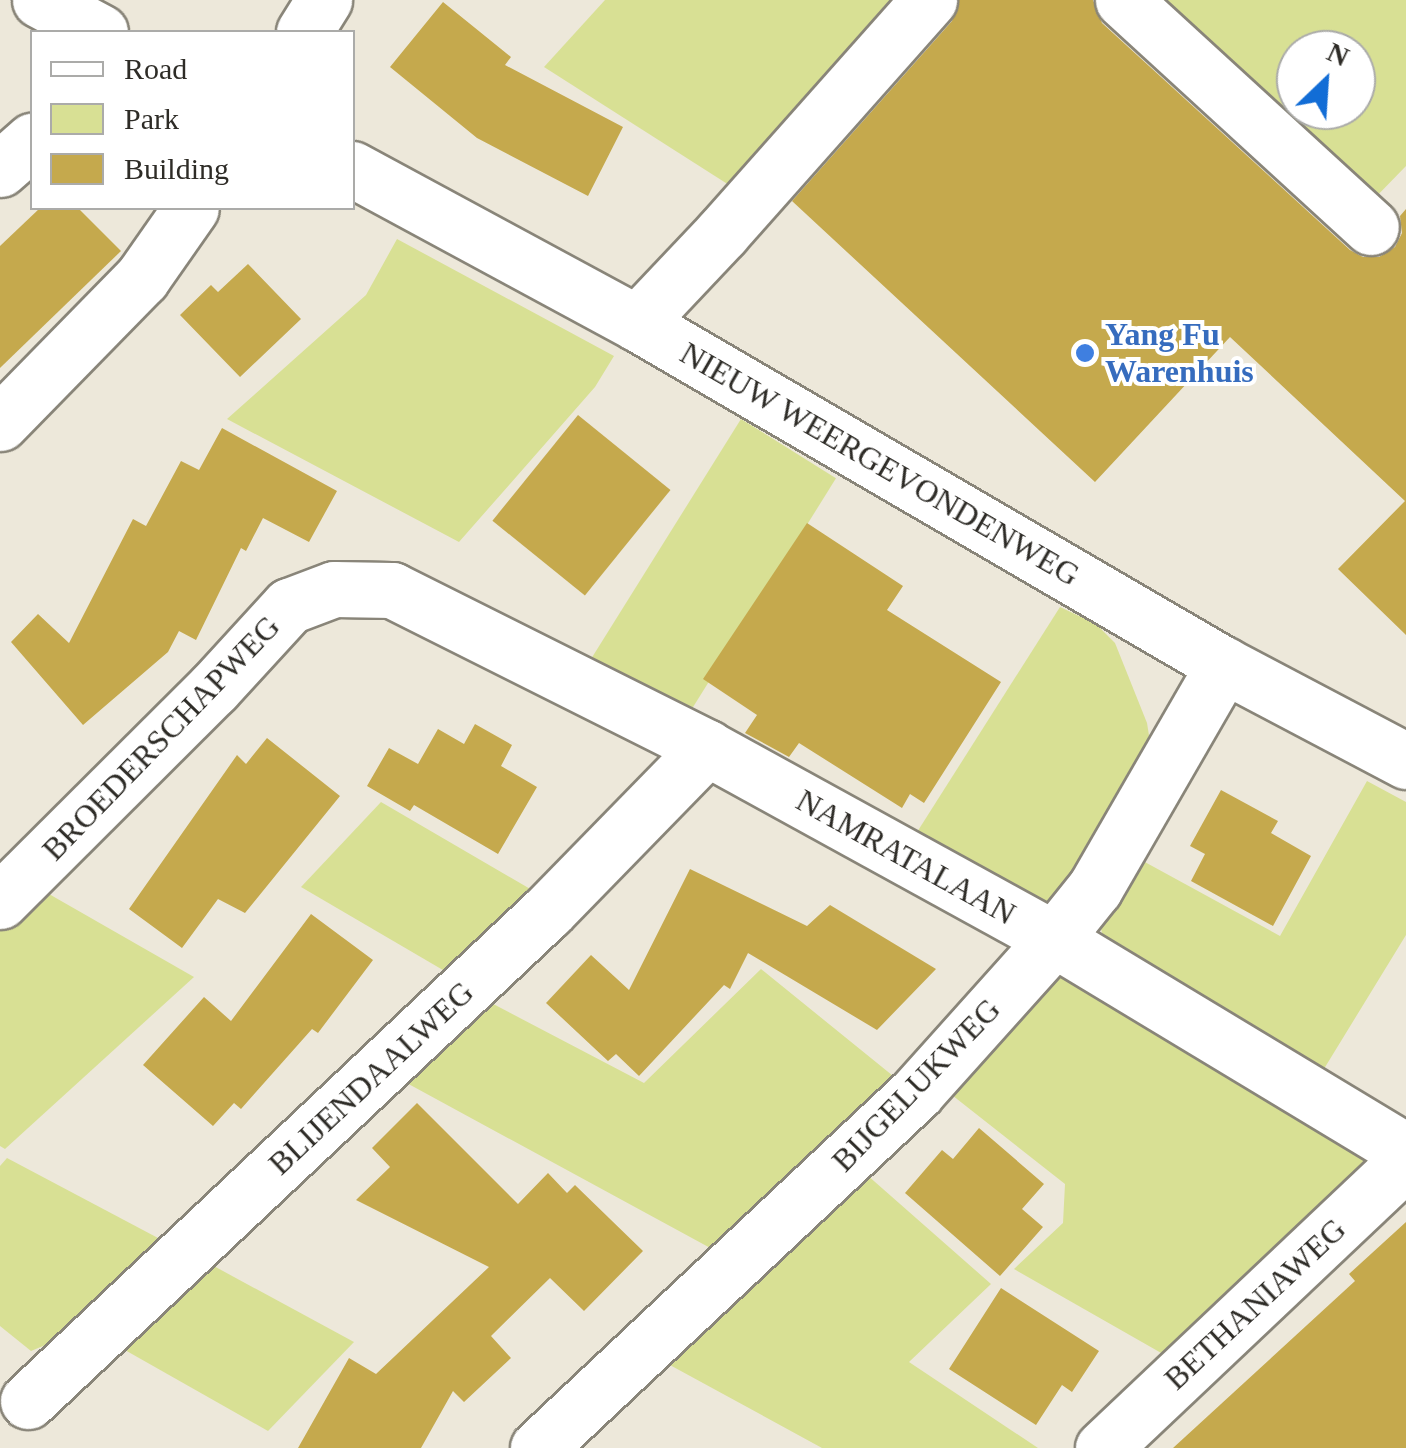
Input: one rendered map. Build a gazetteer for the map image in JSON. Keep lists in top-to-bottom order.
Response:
{
  "streets": {
    "street": [
      "NIEUW WEERGEVONDENWEG",
      "BROEDERSCHAPWEG",
      "NAMRATALAAN",
      "BLIJENDAALWEG",
      "BIJGELUKWEG",
      "BETHANIAWEG"
    ]
  },
  "crossings": [
    ["NIEUW WEERGEVONDENWEG", "BIJGELUKWEG"],
    ["BROEDERSCHAPWEG", "NAMRATALAAN"],
    ["NAMRATALAAN", "BLIJENDAALWEG"],
    ["NAMRATALAAN", "BIJGELUKWEG"]
  ],
  "places": ["Yang Fu Warenhuis"],
  "legend": ["Road", "Park", "Building"],
  "north": "top right"
}
